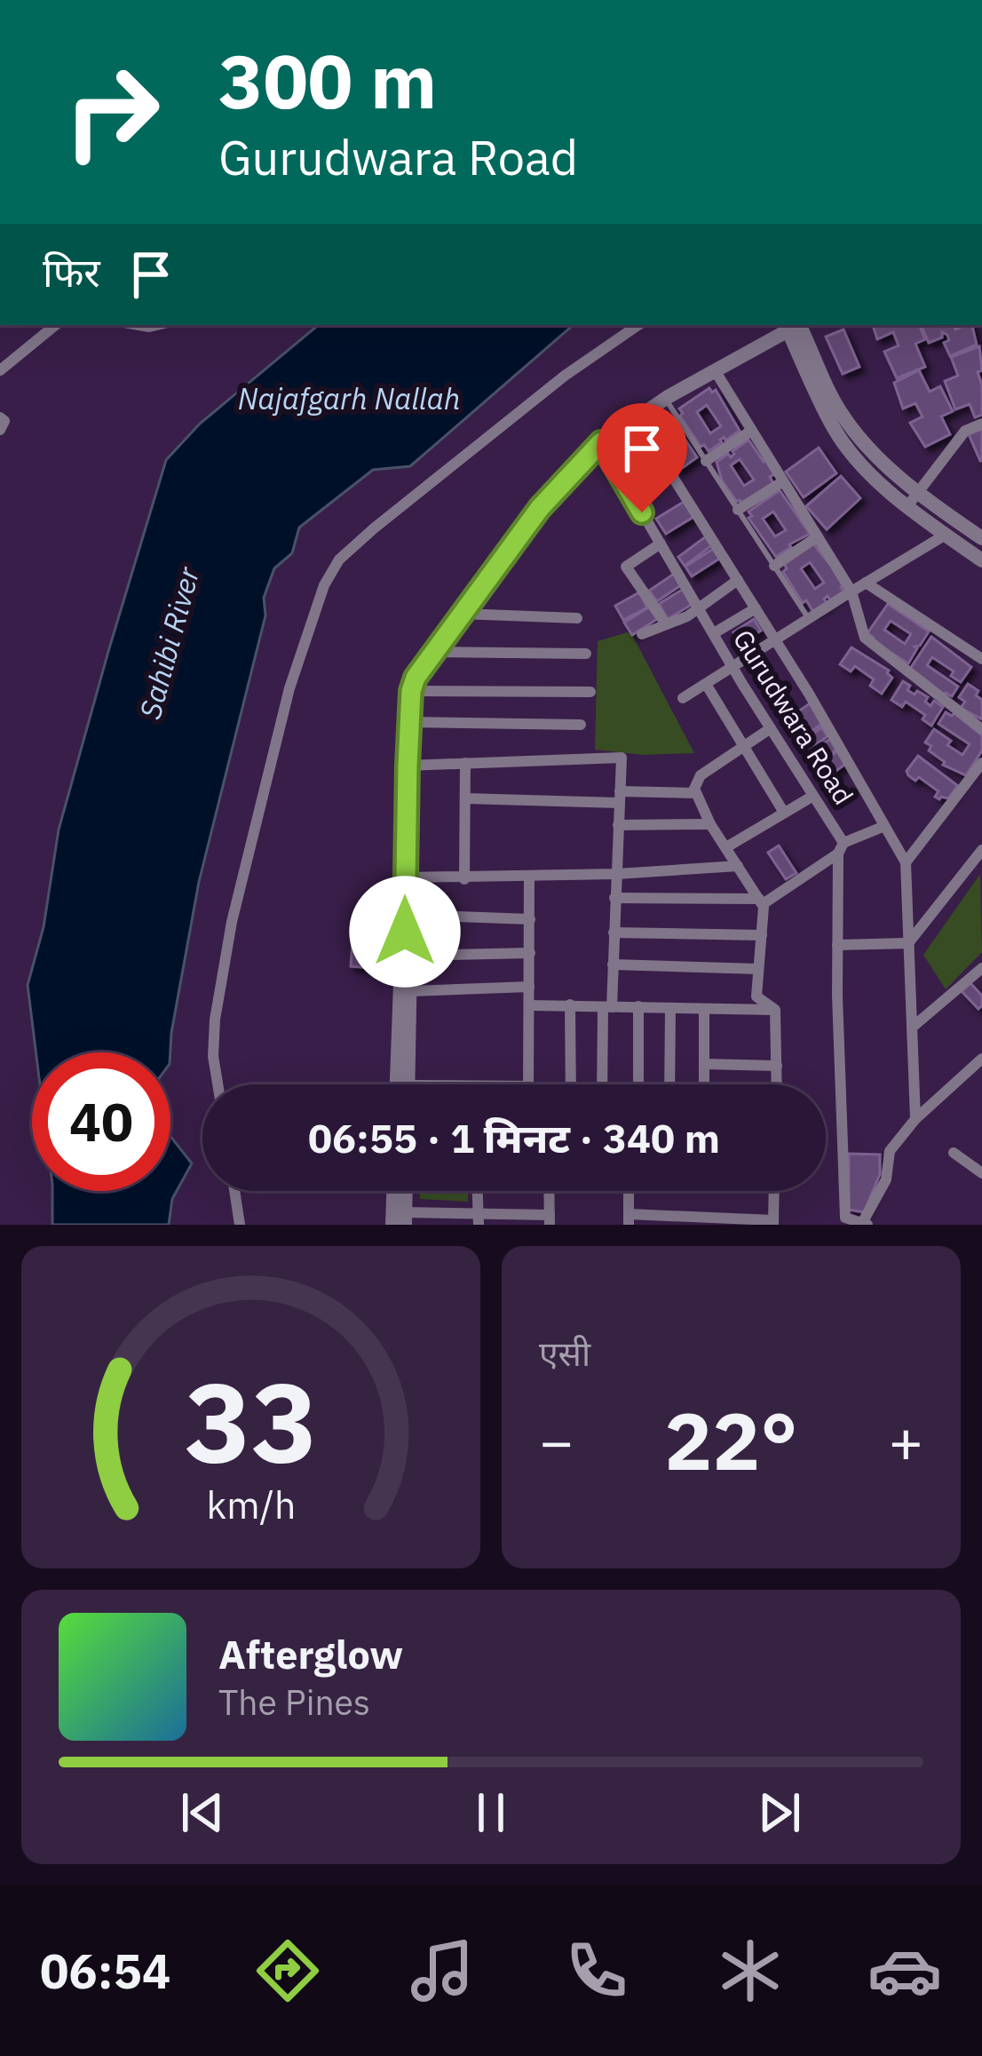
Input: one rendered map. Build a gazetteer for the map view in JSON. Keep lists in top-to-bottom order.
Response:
{
  "streets": {
    "street": ["Gurudwara Road"]
  },
  "water": ["Najafgarh Nallah", "Sahibi River"],
  "page": {
    "turn": ["300 m", "Gurudwara Road"],
    "then": "फिर",
    "limit": "40",
    "trip": "06:55 · 1 मिनट · 340 m",
    "tile": "एसी",
    "heat": ["−", "22°", "+"],
    "song": ["Afterglow", "The Pines"],
    "tabs": "06:54",
    "gauge": ["33", "km/h"]
  }
}
